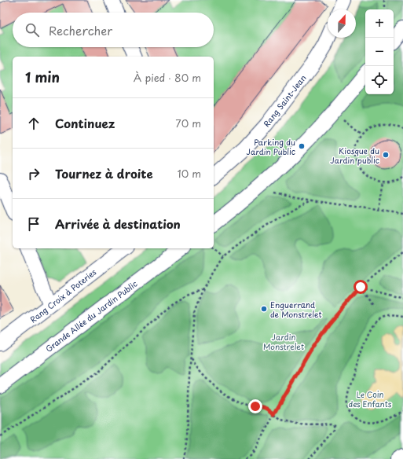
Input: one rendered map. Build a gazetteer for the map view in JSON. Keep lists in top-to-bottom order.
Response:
{
  "streets": {
    "street": ["Rang Saint-Jean", "Rang Croix à Poteries", "Grande Allée du Jardin Public"]
  },
  "parks": ["Jardin Monstrelet", "Le Coin des Enfants"],
  "places": ["Parking du Jardin Public", "Kiosque du Jardin public", "Enguerrand de Monstrelet"],
  "north": "top",
  "page": {
    "map_buttons": ["+", "−"],
    "search": "Rechercher",
    "heading": ["1 min", "À pied · 80 m"],
    "list": [
      ["Continuez", "70 m"],
      ["Tournez à droite", "10 m"],
      "Arrivée à destination"
    ]
  }
}
